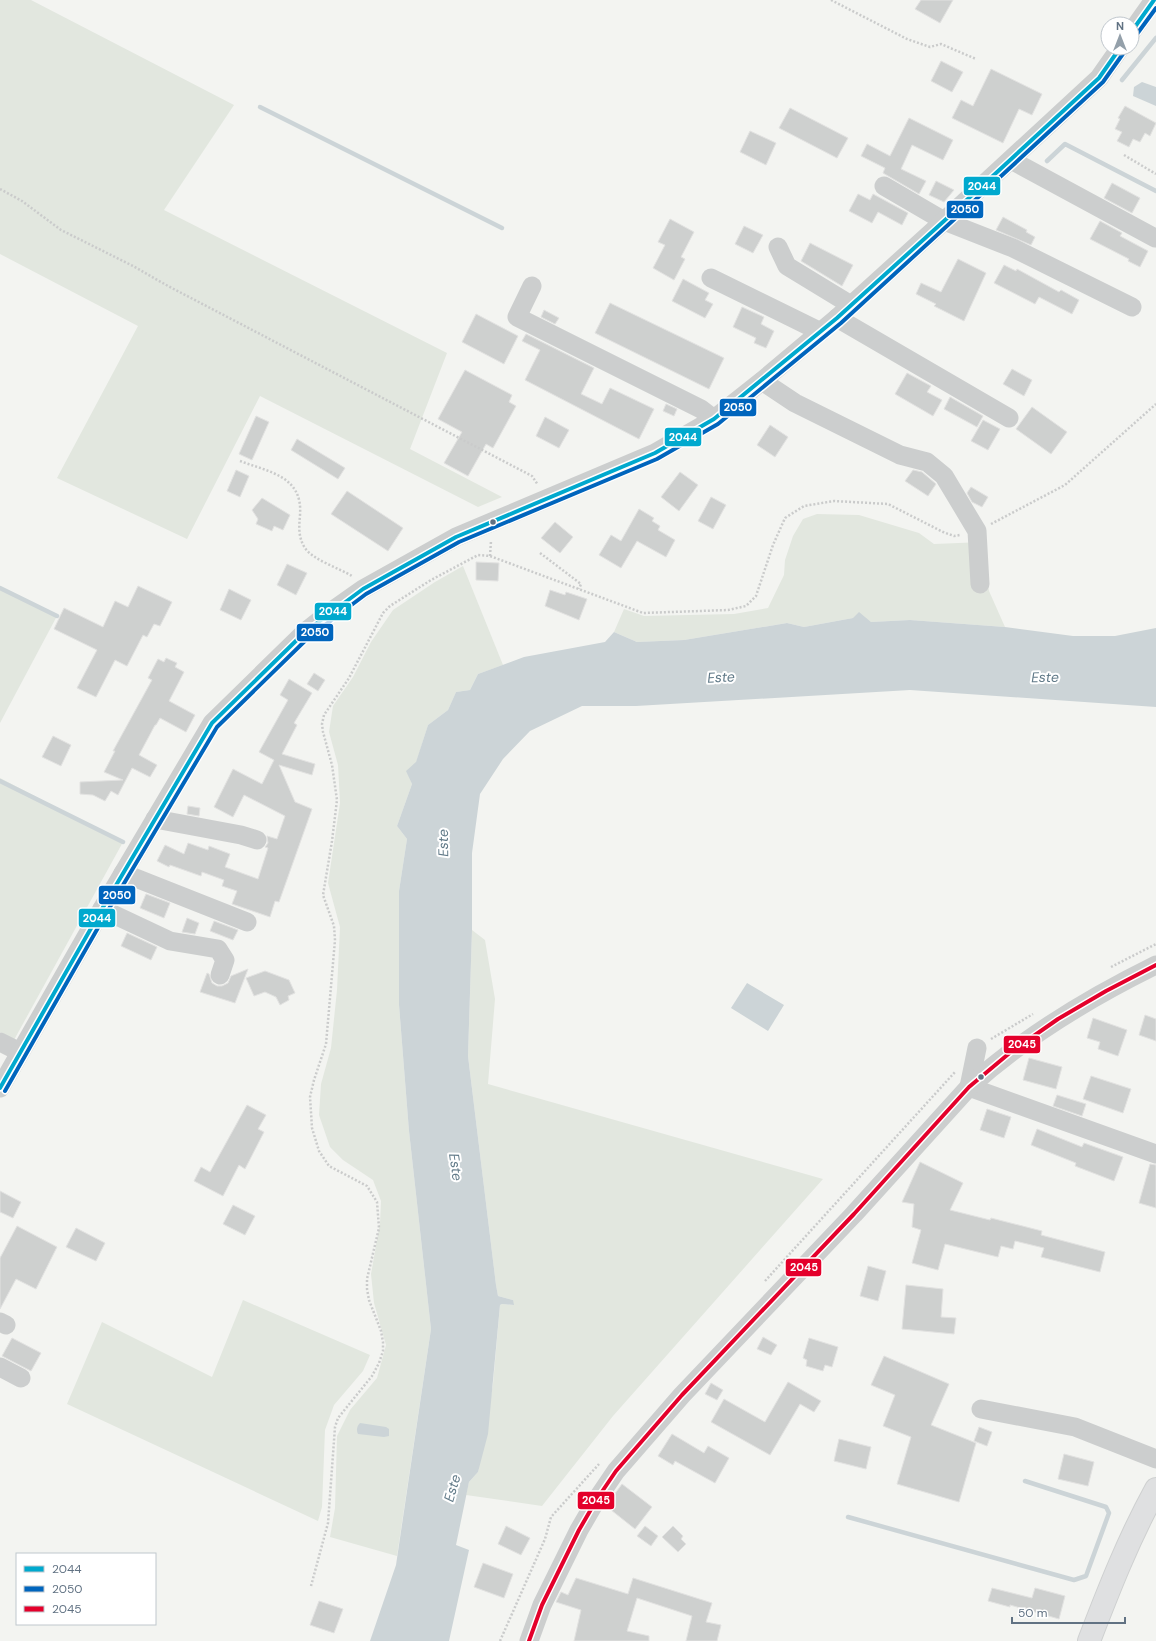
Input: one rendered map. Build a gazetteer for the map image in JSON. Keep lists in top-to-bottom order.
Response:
{
  "water": ["Este"],
  "lines": ["transit line 2044", "transit line 2050", "transit line 2045"],
  "legend": ["2044", "2050", "2045"],
  "scale_bar": "50 m",
  "north": "top"
}
